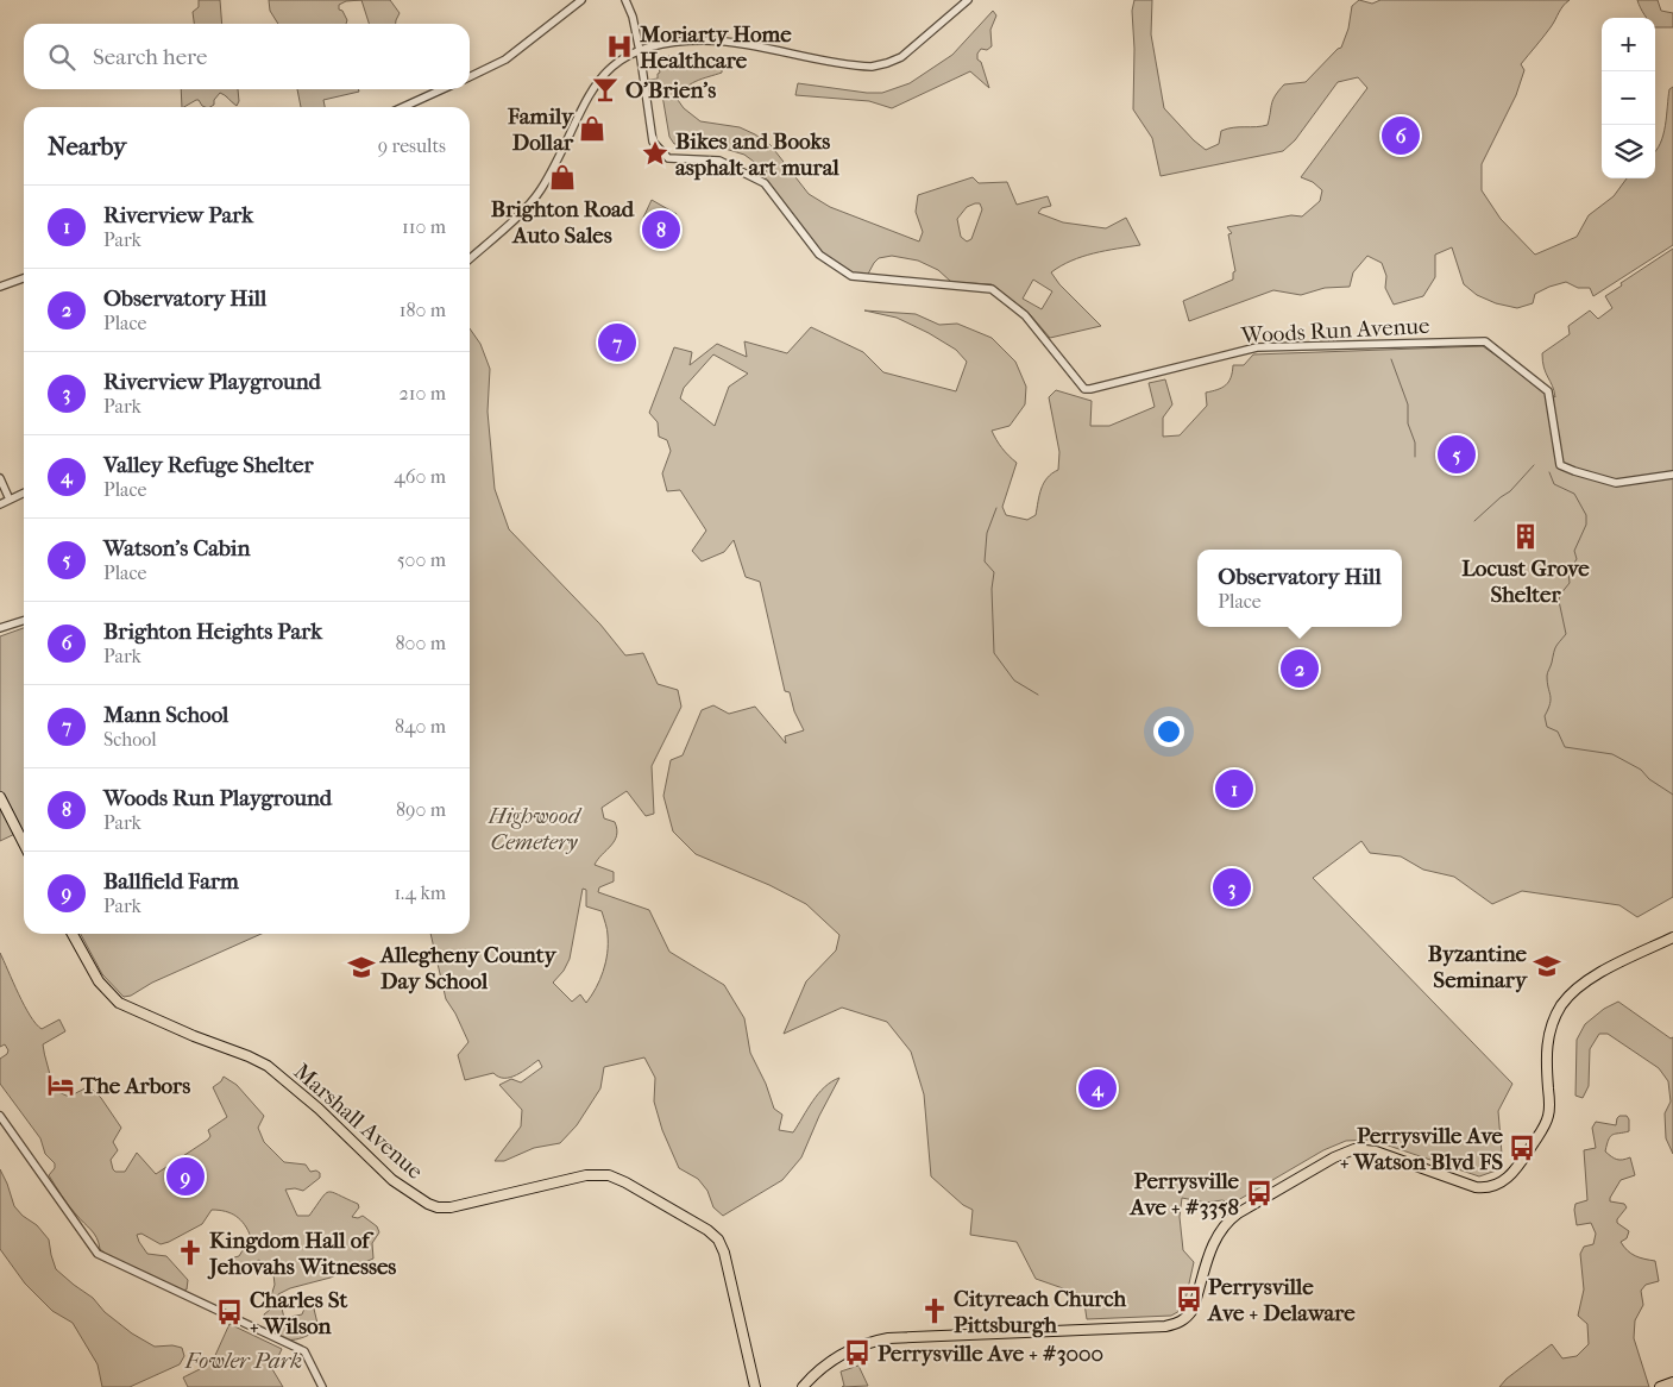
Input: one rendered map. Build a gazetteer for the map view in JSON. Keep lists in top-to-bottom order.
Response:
{
  "streets": {
    "main road": ["Marshall Avenue"],
    "street": ["Woods Run Avenue"]
  },
  "parks": ["Highwood Cemetery", "Fowler Park"],
  "places": {
    "hospital": ["Moriarty Home Healthcare"],
    "bar": ["O'Brien's"],
    "shop": ["Family Dollar", "Brighton Road Auto Sales"],
    "place": ["Bikes and Books asphalt art mural"],
    "building": ["Locust Grove Shelter"],
    "school or university": ["Byzantine Seminary", "Allegheny County Day School"],
    "hotel": ["The Arbors"],
    "bus stop": [
      "Perrysville Ave + Watson Blvd FS",
      "Perrysville Ave + #3358",
      "Perrysville Ave + Delaware",
      "Charles St + Wilson",
      "Perrysville Ave + #3000"
    ],
    "church": ["Kingdom Hall of Jehovahs Witnesses", "Cityreach Church Pittsburgh"]
  },
  "page": {
    "map_buttons": ["+", "−"],
    "search": "Search here",
    "heading": ["Nearby", "9 results"],
    "pins": [
      "6",
      "8",
      "7",
      "5",
      "2",
      "1",
      "3",
      "4",
      "9"
    ],
    "list": [
      {
        "mark": "1",
        "name": "Riverview Park",
        "note": "Park",
        "value": "110 m"
      },
      {
        "mark": "2",
        "name": "Observatory Hill",
        "note": "Place",
        "value": "180 m"
      },
      {
        "mark": "3",
        "name": "Riverview Playground",
        "note": "Park",
        "value": "210 m"
      },
      {
        "mark": "4",
        "name": "Valley Refuge Shelter",
        "note": "Place",
        "value": "460 m"
      },
      {
        "mark": "5",
        "name": "Watson's Cabin",
        "note": "Place",
        "value": "500 m"
      },
      {
        "mark": "6",
        "name": "Brighton Heights Park",
        "note": "Park",
        "value": "800 m"
      },
      {
        "mark": "7",
        "name": "Mann School",
        "note": "School",
        "value": "840 m"
      },
      {
        "mark": "8",
        "name": "Woods Run Playground",
        "note": "Park",
        "value": "890 m"
      },
      {
        "mark": "9",
        "name": "Ballfield Farm",
        "note": "Park",
        "value": "1.4 km"
      }
    ],
    "popup": ["Observatory Hill", "Place"]
  }
}
